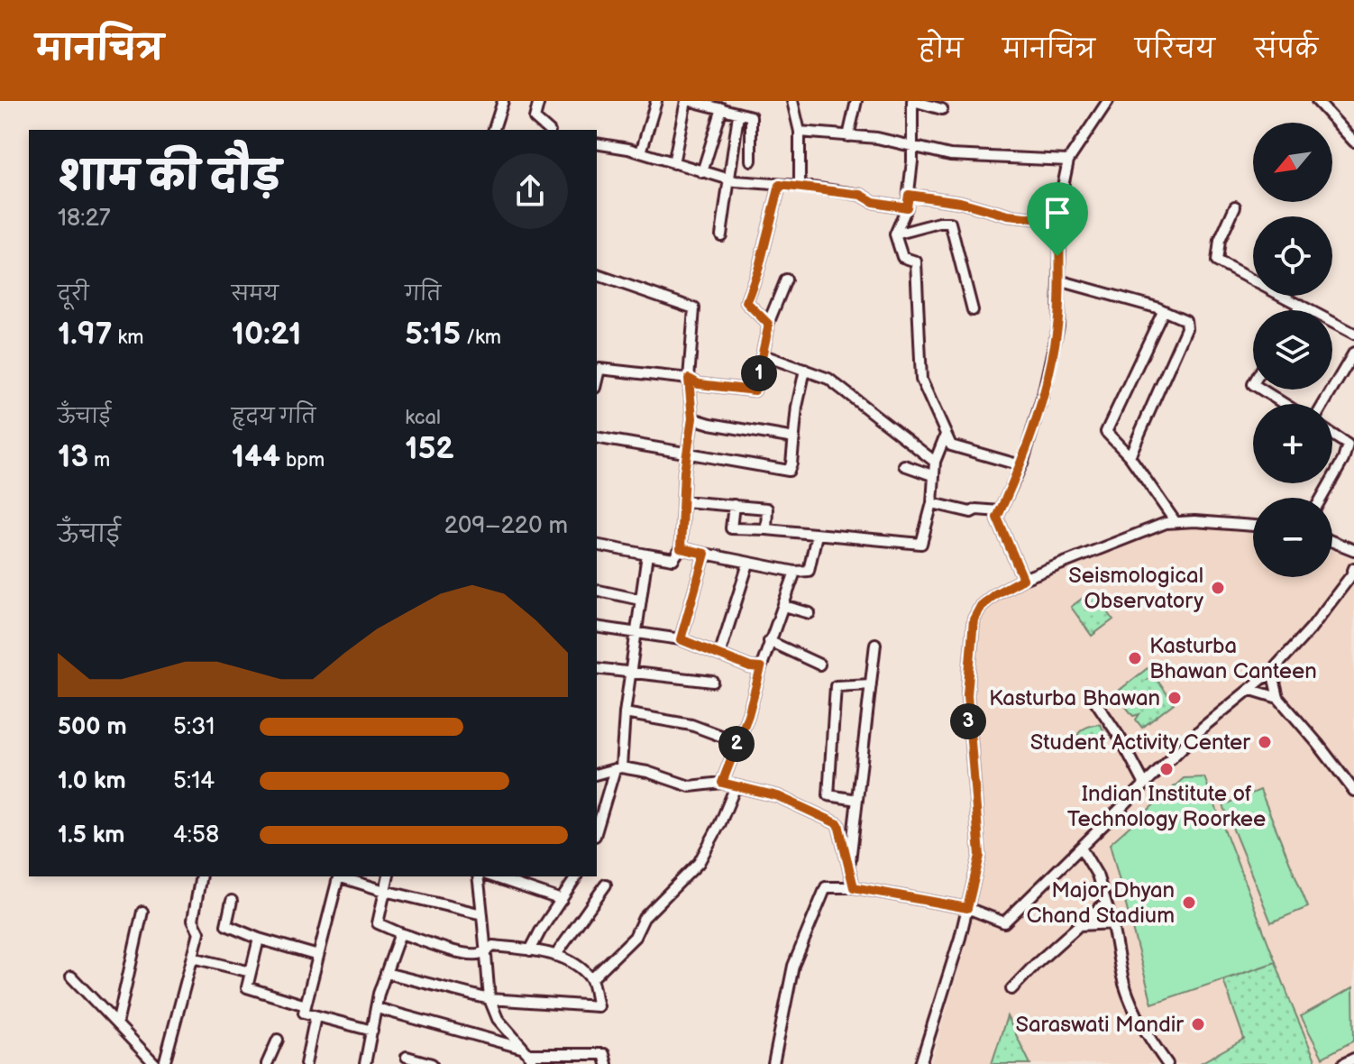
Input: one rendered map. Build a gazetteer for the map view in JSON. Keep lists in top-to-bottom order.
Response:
{
  "places": [
    "Seismological Observatory",
    "Kasturba Bhawan Canteen",
    "Kasturba Bhawan",
    "Student Activity Center",
    "Indian Institute of Technology Roorkee",
    "Major Dhyan Chand Stadium",
    "Saraswati Mandir"
  ],
  "north": "bottom left",
  "page": {
    "header": "मानचित्र",
    "nav": [
      "होम",
      "मानचित्र",
      "परिचय",
      "संपर्क"
    ],
    "map_buttons": ["+", "−"],
    "heading": ["शाम की दौड़", "18:27"],
    "stats": [
      ["दूरी", "1.97 km"],
      ["समय", "10:21"],
      ["गति", "5:15 /km"],
      ["ऊँचाई", "13 m"],
      ["हृदय गति", "144 bpm"],
      ["kcal", "152"]
    ],
    "pins": ["1", "3", "2"],
    "chart": ["ऊँचाई", "209–220 m"],
    "list": [
      {
        "name": "500 m",
        "note": "5:31"
      },
      {
        "name": "1.0 km",
        "note": "5:14"
      },
      {
        "name": "1.5 km",
        "note": "4:58"
      }
    ]
  }
}
